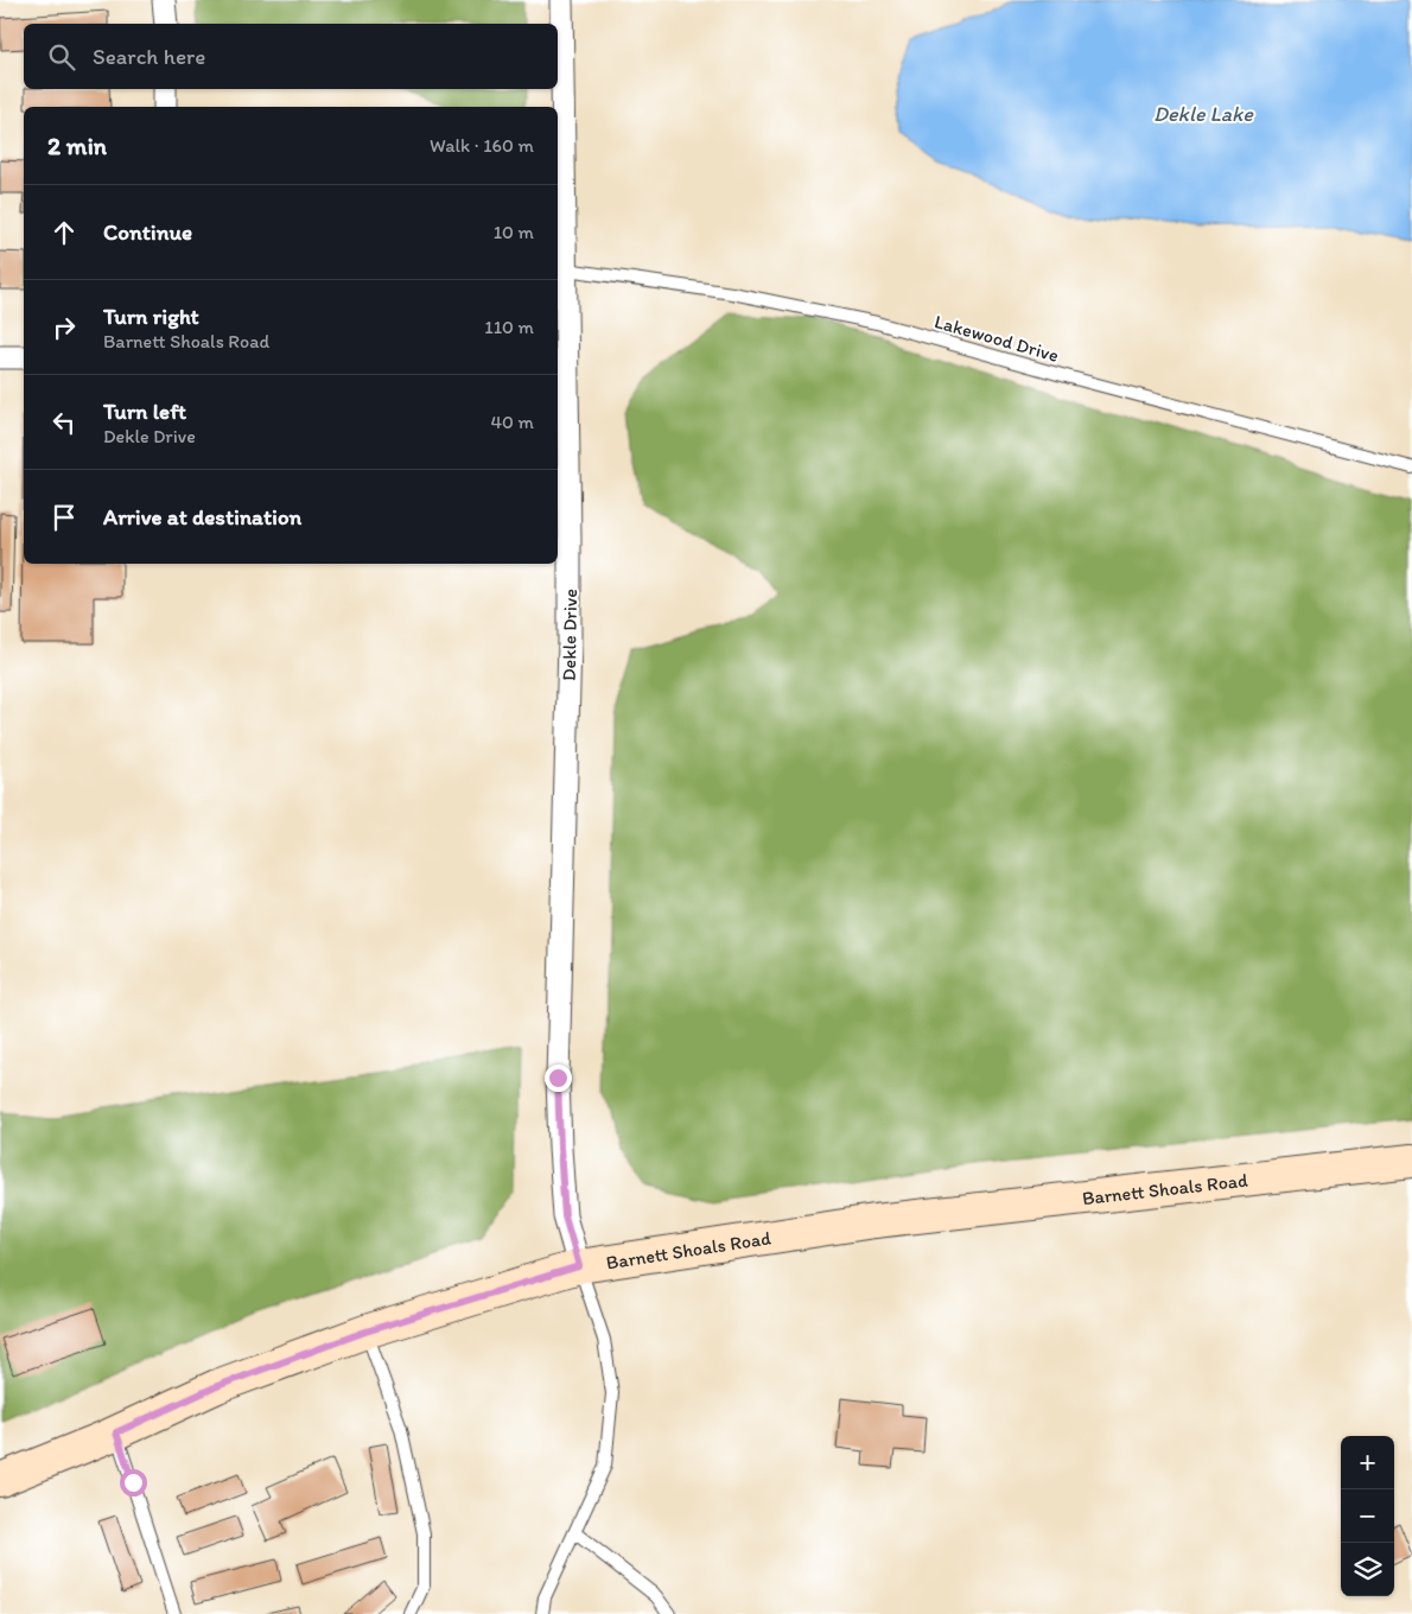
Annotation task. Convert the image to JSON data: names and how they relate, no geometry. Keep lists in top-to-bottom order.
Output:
{
  "streets": {
    "main road": ["Barnett Shoals Road"],
    "street": ["Dekle Drive"],
    "lane": ["Lakewood Drive"]
  },
  "crossings": [
    ["Lakewood Drive", "Dekle Drive"],
    ["Dekle Drive", "Barnett Shoals Road"]
  ],
  "water": ["Dekle Lake"],
  "page": {
    "search": "Search here",
    "heading": ["2 min", "Walk · 160 m"],
    "list": [
      ["Continue", "10 m"],
      ["Turn right", "Barnett Shoals Road", "110 m"],
      ["Turn left", "Dekle Drive", "40 m"],
      "Arrive at destination"
    ],
    "map_buttons": ["+", "−"]
  }
}
